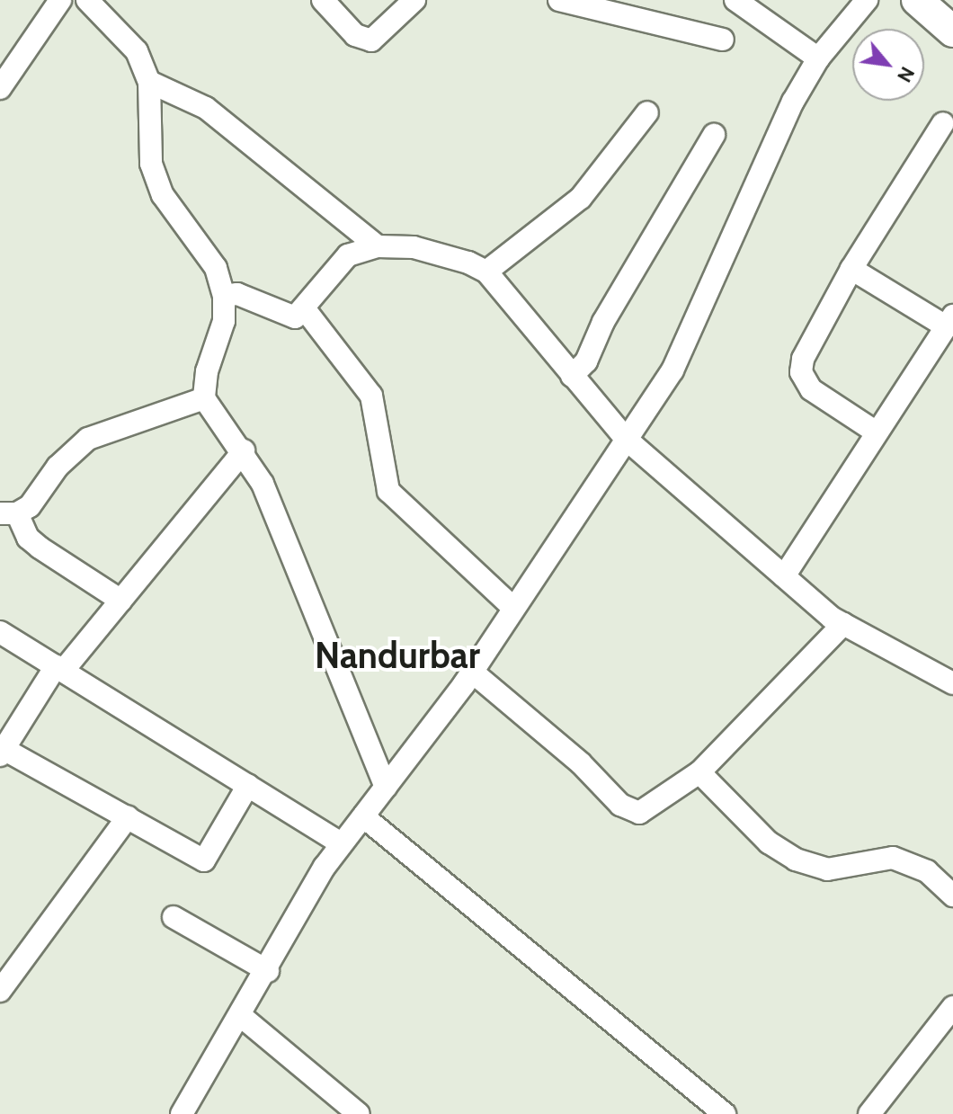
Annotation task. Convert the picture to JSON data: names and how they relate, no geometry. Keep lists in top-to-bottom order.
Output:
{
  "districts": ["Nandurbar"],
  "north": "bottom right"
}
